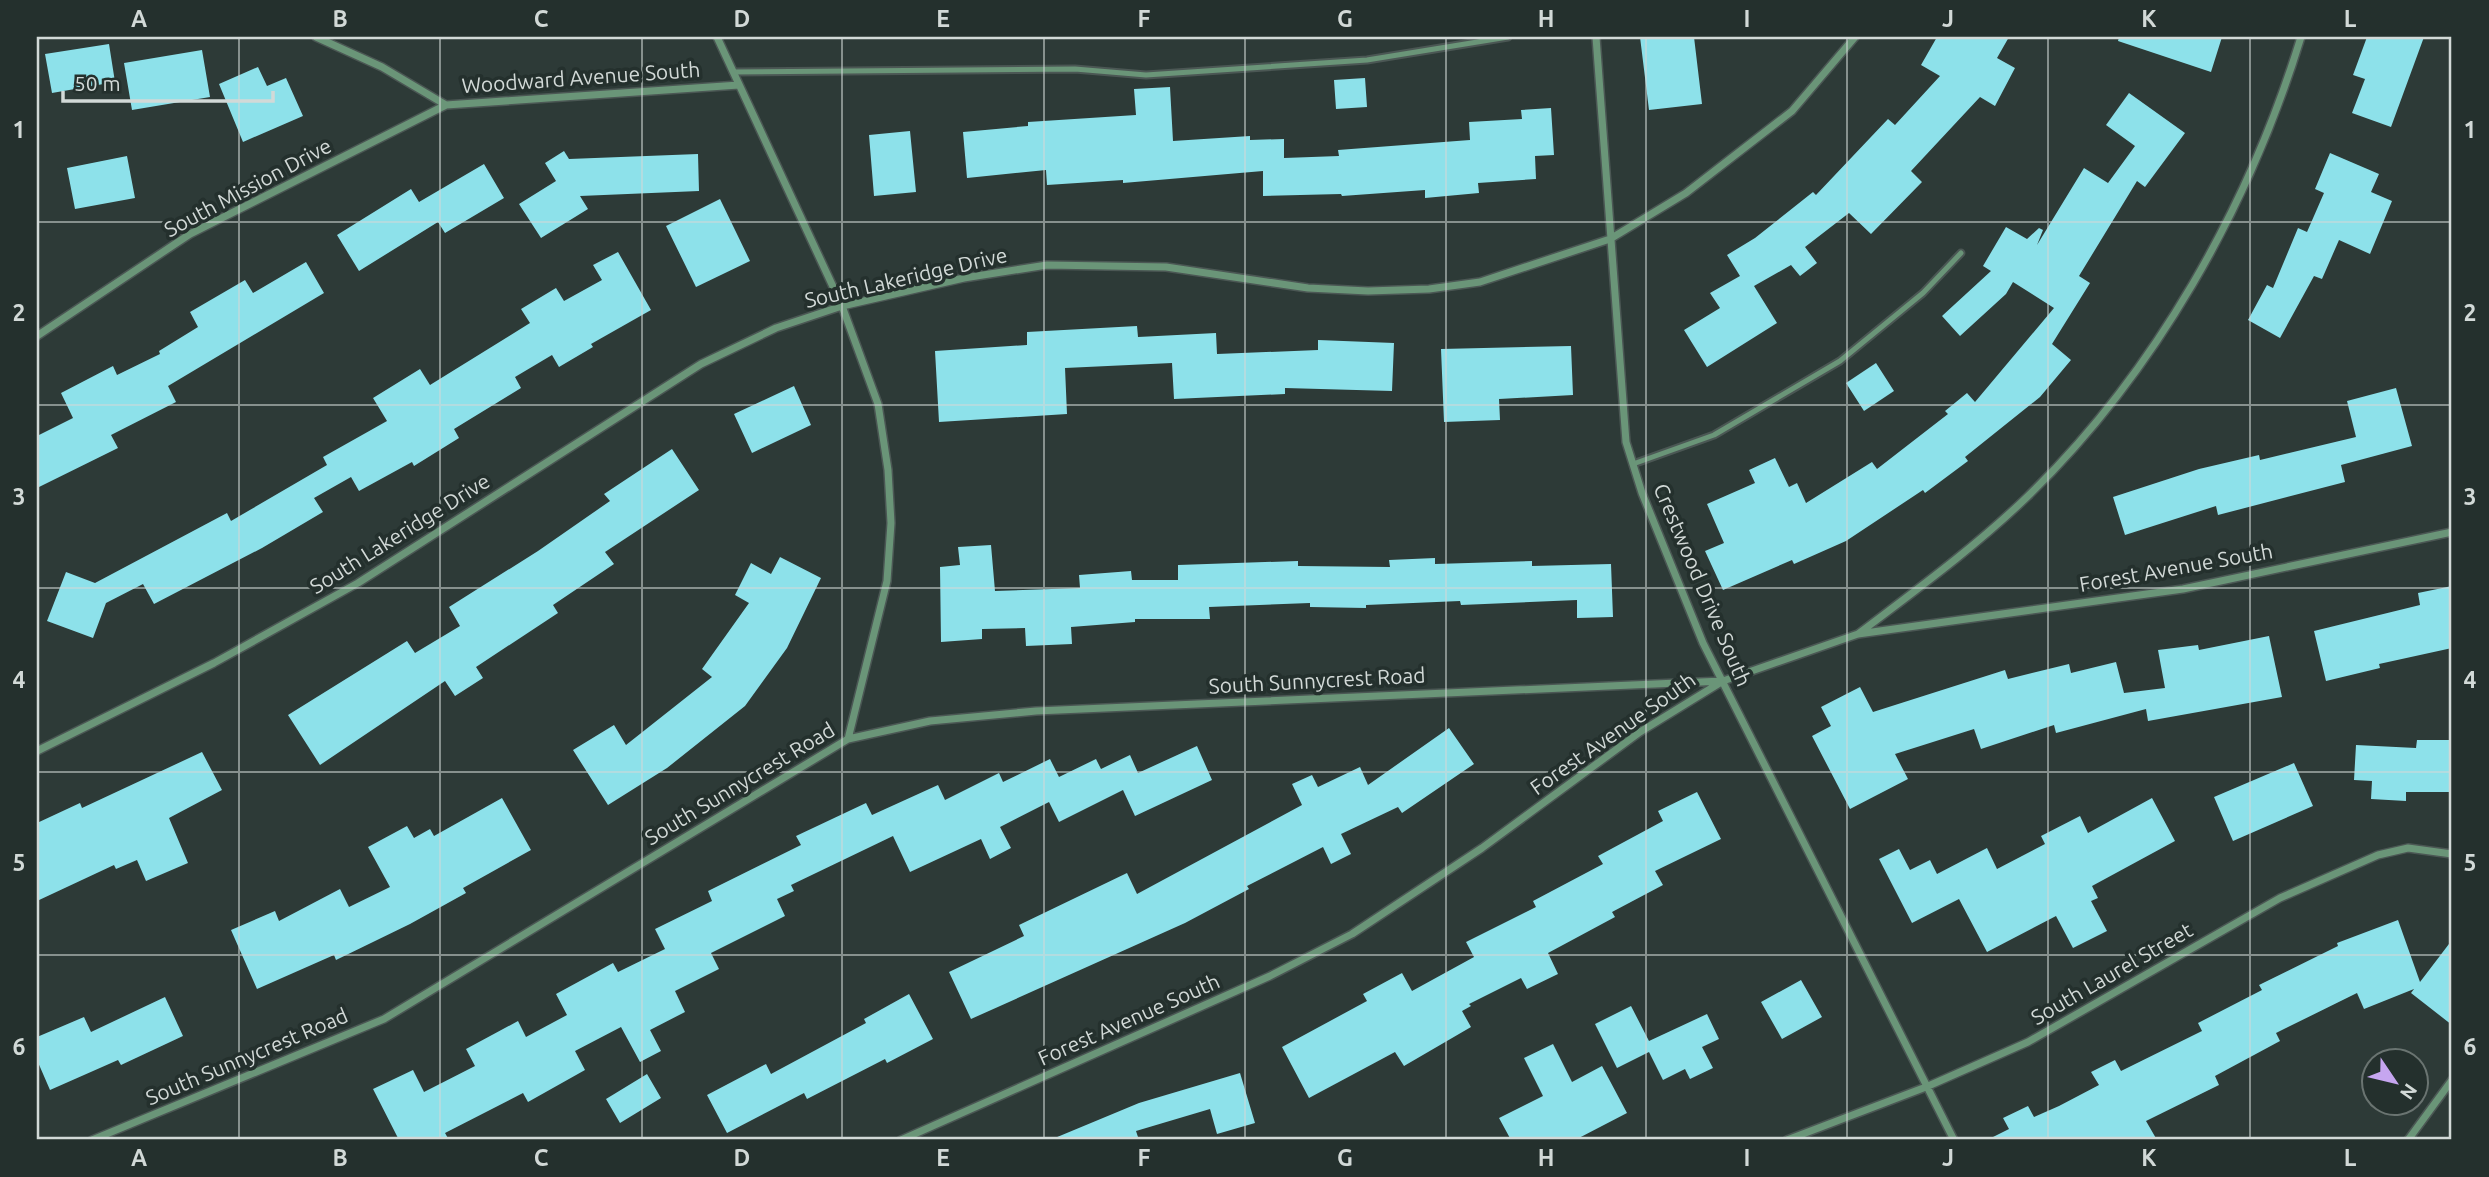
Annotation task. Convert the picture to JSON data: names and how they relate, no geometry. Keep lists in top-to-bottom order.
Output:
{
  "streets": {
    "street": [
      "Woodward Avenue South",
      "South Mission Drive",
      "South Lakeridge Drive",
      "Forest Avenue South",
      "Crestwood Drive South",
      "South Sunnycrest Road",
      "South Laurel Street"
    ]
  },
  "crossings": [
    ["Woodward Avenue South", "South Mission Drive"],
    ["South Lakeridge Drive", "Crestwood Drive South"],
    ["Forest Avenue South", "Crestwood Drive South"],
    ["Forest Avenue South", "South Sunnycrest Road"],
    ["Crestwood Drive South", "South Sunnycrest Road"],
    ["Crestwood Drive South", "South Laurel Street"]
  ],
  "scale_bar": "50 m",
  "north": "bottom right",
  "grid": {
    "columns": [
      "A",
      "B",
      "C",
      "D",
      "E",
      "F",
      "G",
      "H",
      "I",
      "J",
      "K",
      "L"
    ],
    "rows": [
      "1",
      "2",
      "3",
      "4",
      "5",
      "6"
    ]
  }
}
